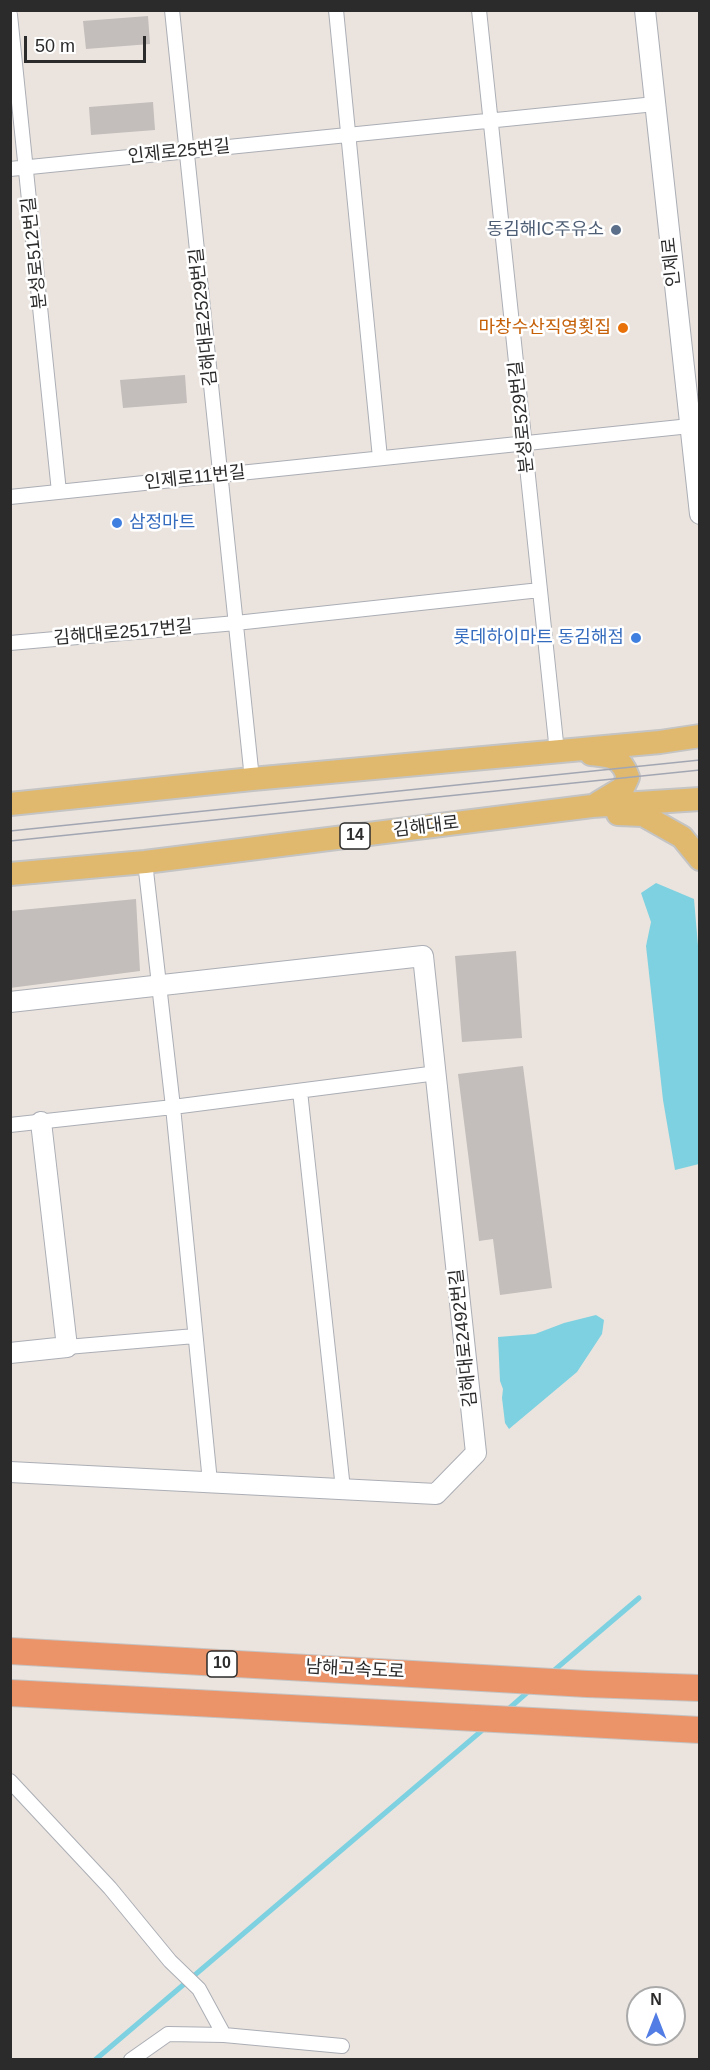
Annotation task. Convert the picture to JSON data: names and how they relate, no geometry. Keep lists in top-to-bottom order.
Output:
{
  "streets": {
    "highway": ["10", "남해고속도로"],
    "main road": ["김해대로", "14"],
    "street": [
      "인제로25번길",
      "분성로512번길",
      "인제로",
      "김해대로2529번길",
      "분성로529번길",
      "인제로11번길",
      "김해대로2517번길",
      "김해대로2492번길"
    ]
  },
  "crossings": [
    ["인제로25번길", "분성로512번길"],
    ["인제로25번길", "인제로"],
    ["인제로25번길", "김해대로2529번길"],
    ["인제로25번길", "분성로529번길"],
    ["분성로512번길", "인제로11번길"],
    ["인제로", "인제로11번길"],
    ["김해대로2529번길", "인제로11번길"],
    ["김해대로2529번길", "김해대로2517번길"],
    ["분성로529번길", "인제로11번길"]
  ],
  "places": [
    "동김해IC주유소",
    "마창수산직영횟집",
    "삼정마트",
    "롯데하이마트 동김해점"
  ],
  "scale_bar": "50 m",
  "north": "top"
}
